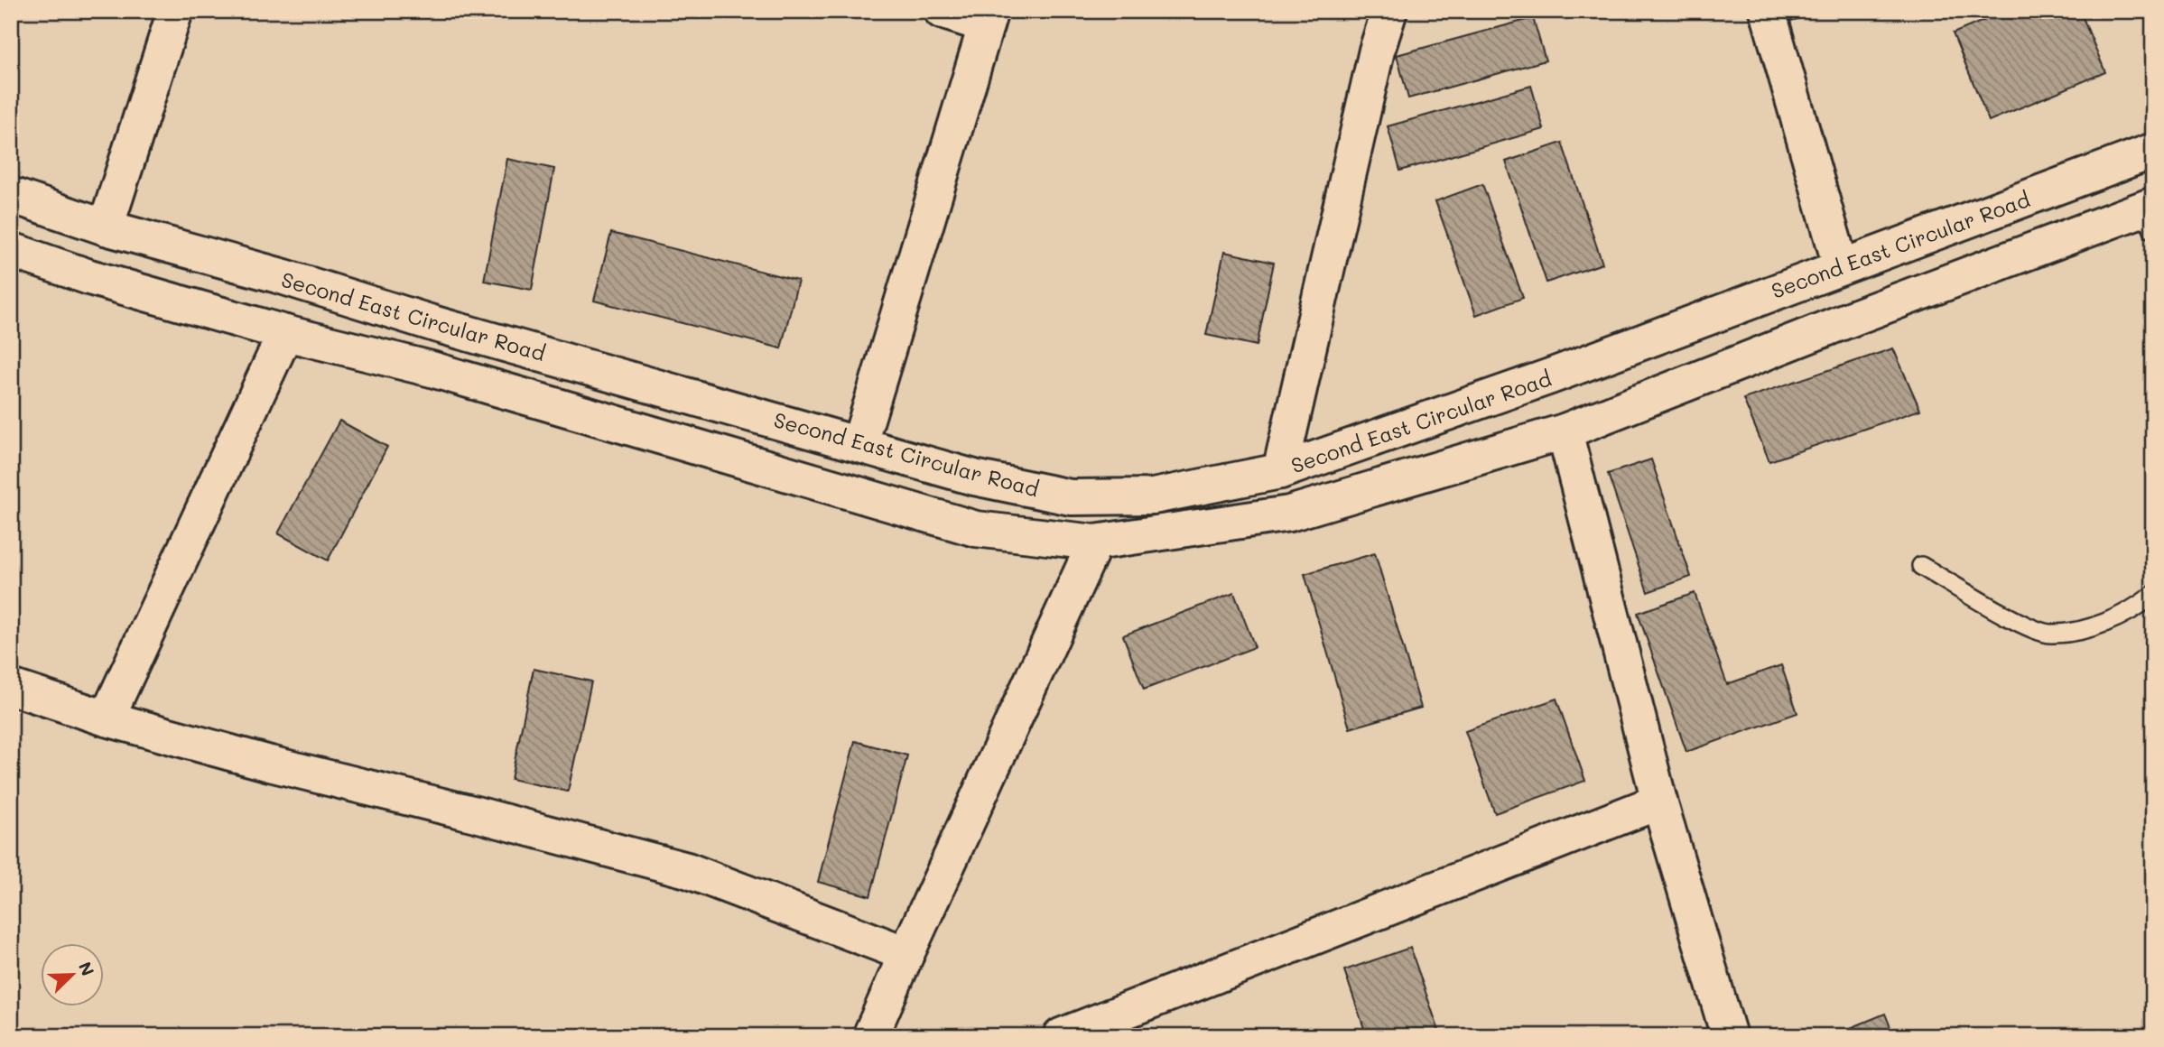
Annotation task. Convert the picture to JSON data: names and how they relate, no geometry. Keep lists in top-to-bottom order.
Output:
{
  "streets": {
    "street": ["Second East Circular Road"]
  },
  "north": "top right"
}
